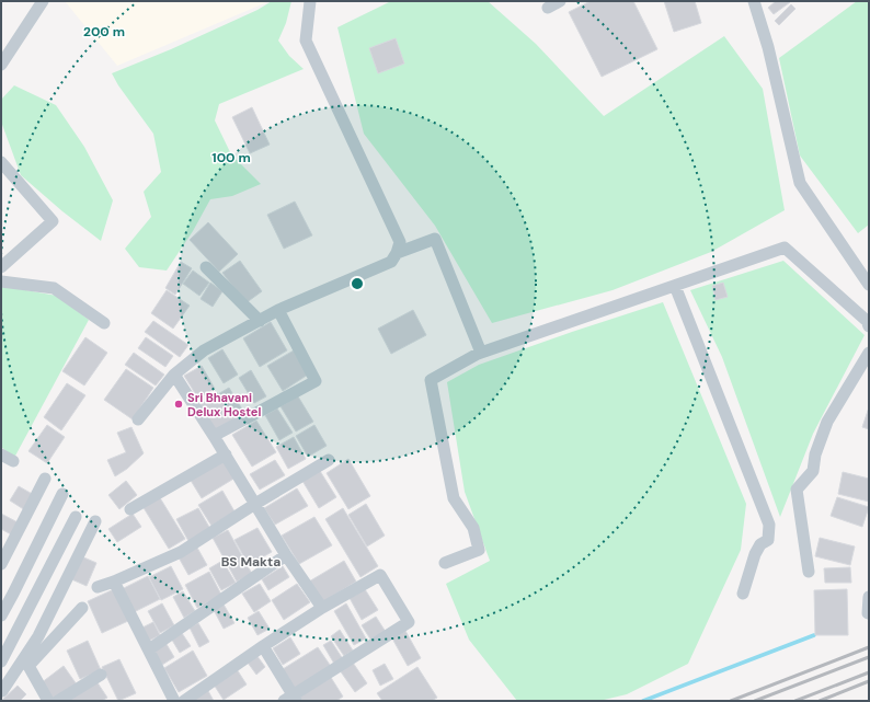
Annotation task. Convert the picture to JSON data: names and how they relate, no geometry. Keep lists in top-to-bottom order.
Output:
{
  "districts": ["BS Makta"],
  "places": ["Sri Bhavani Delux Hostel"],
  "rings": ["200 m", "100 m"]
}
